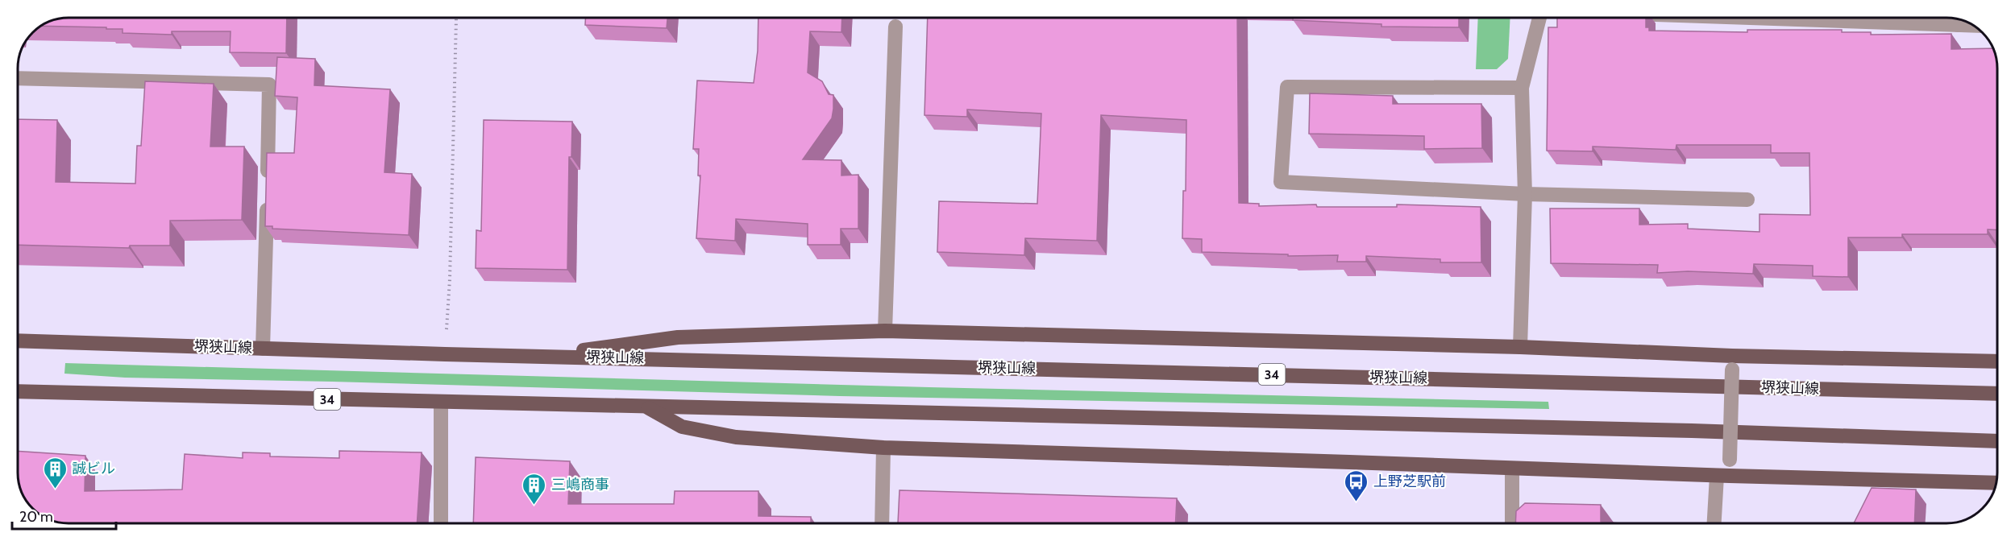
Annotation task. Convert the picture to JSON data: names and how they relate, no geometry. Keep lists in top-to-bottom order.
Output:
{
  "streets": {
    "main road": ["堺狭山線", "34"]
  },
  "places": {
    "building": ["誠ビル", "三嶋商事"],
    "bus stop": ["上野芝駅前"]
  },
  "scale_bar": "20 m"
}
